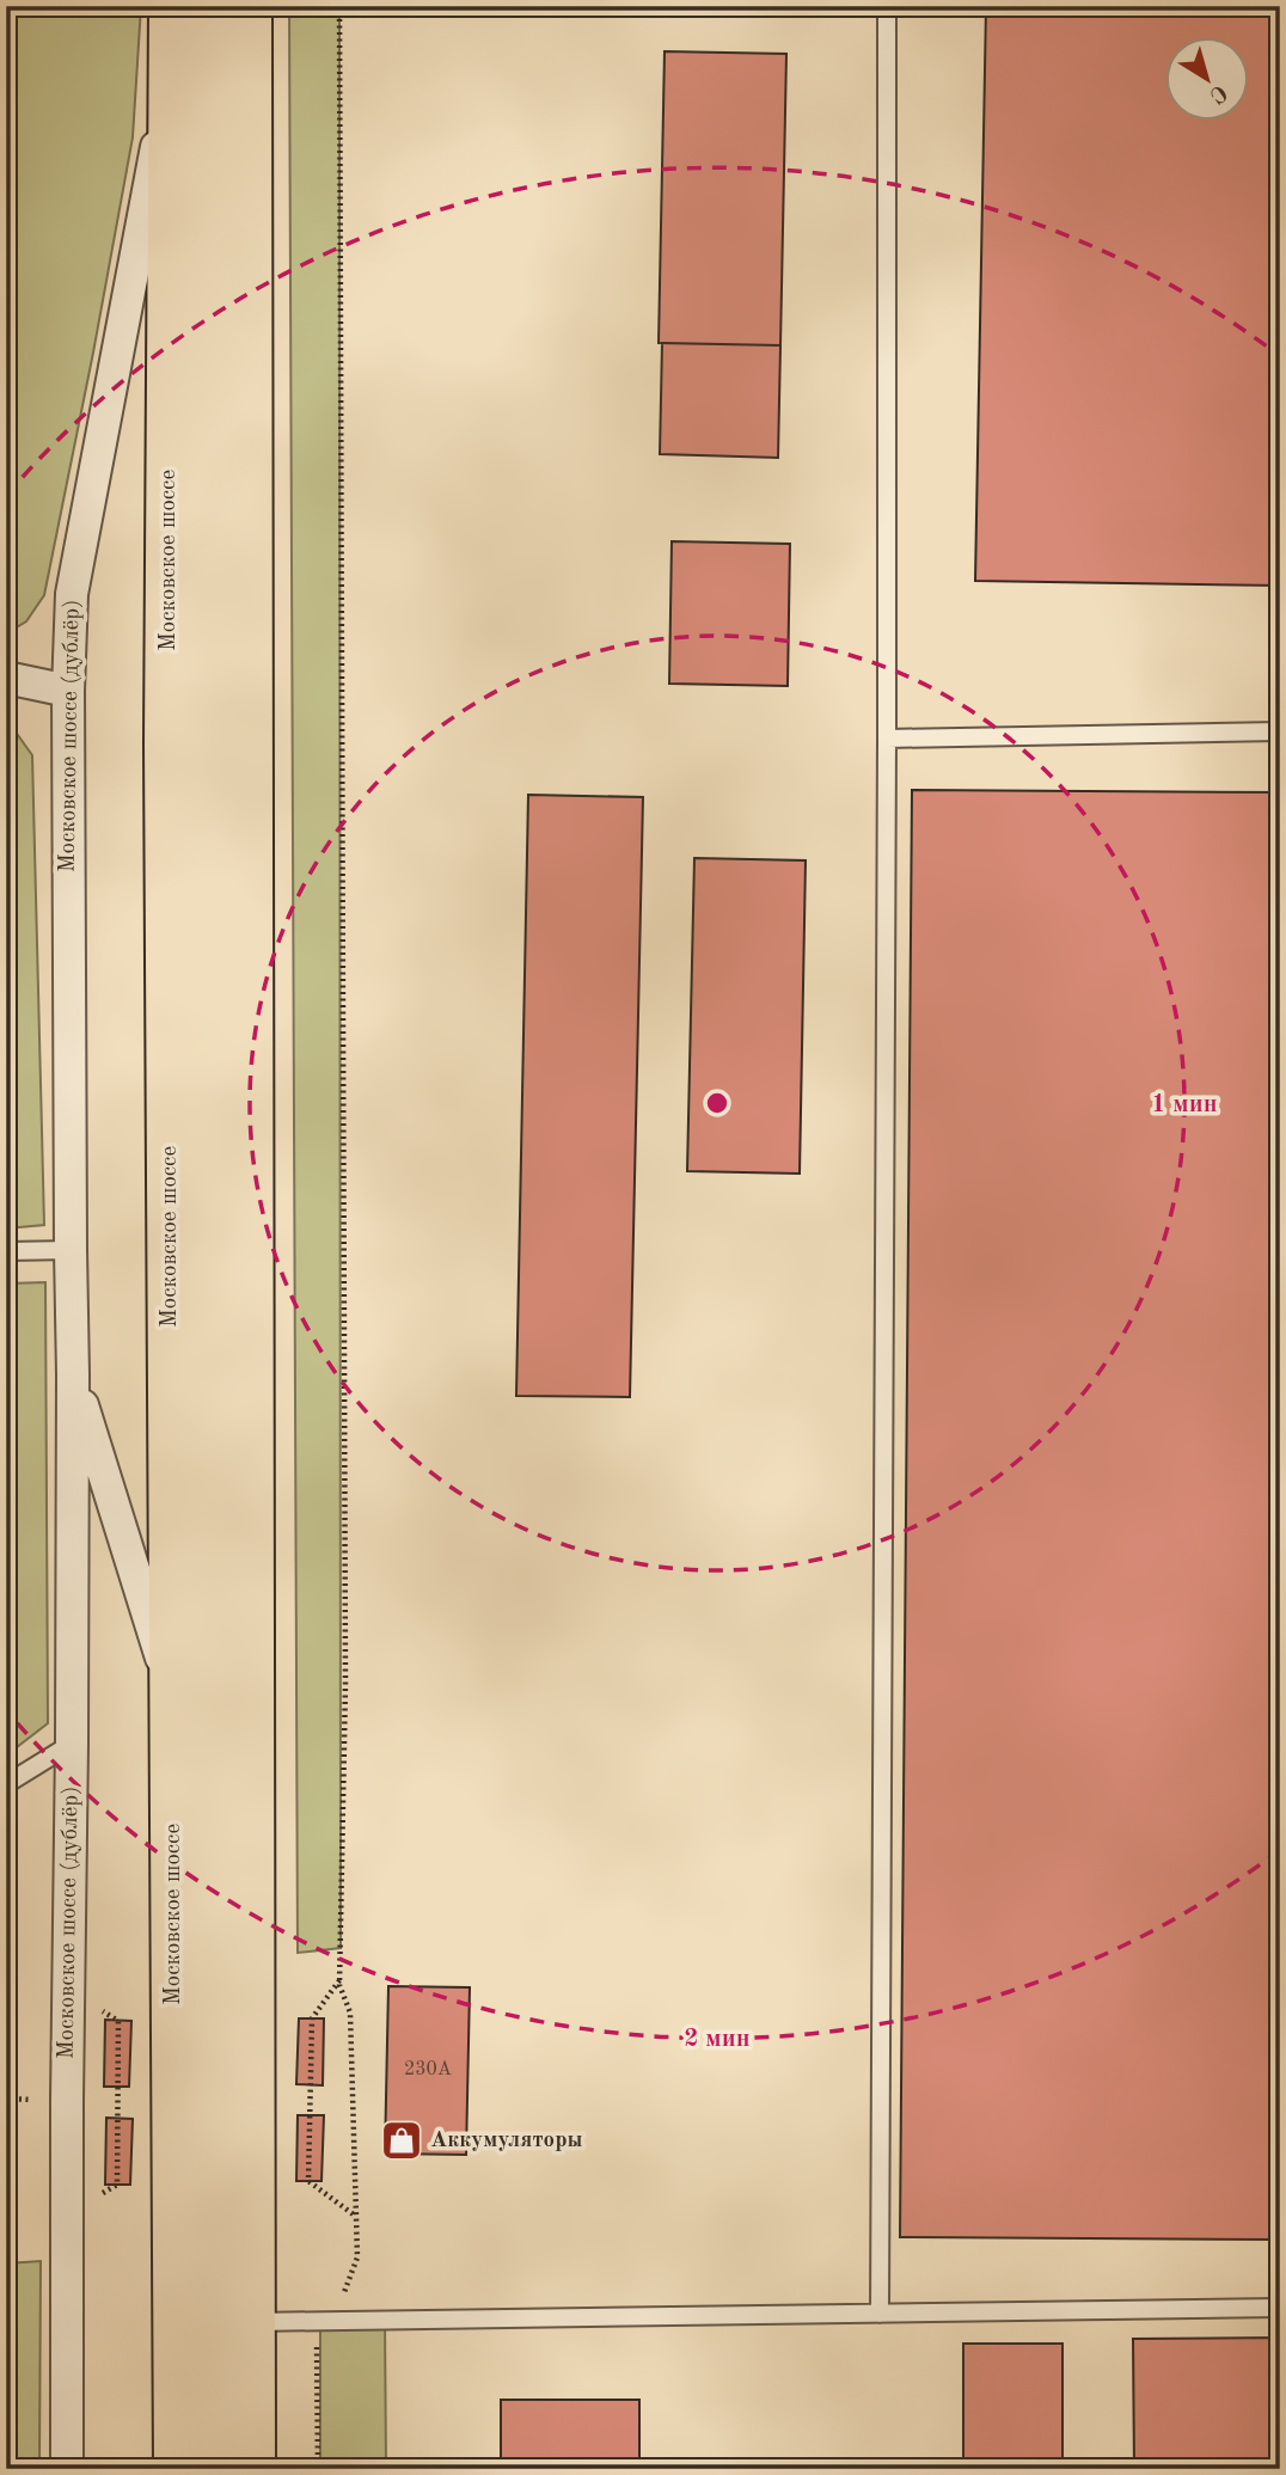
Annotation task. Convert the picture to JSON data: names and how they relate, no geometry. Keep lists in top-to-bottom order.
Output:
{
  "streets": {
    "main road": ["Московское шоссе"],
    "street": ["Московское шоссе (дублёр)"]
  },
  "crossings": [
    ["Московское шоссе", "Московское шоссе (дублёр)"]
  ],
  "places": {
    "shop": ["Аккумуляторы"]
  },
  "house_numbers": ["230A"],
  "north": "bottom right",
  "rings": ["1 мин", "2 мин"]
}
